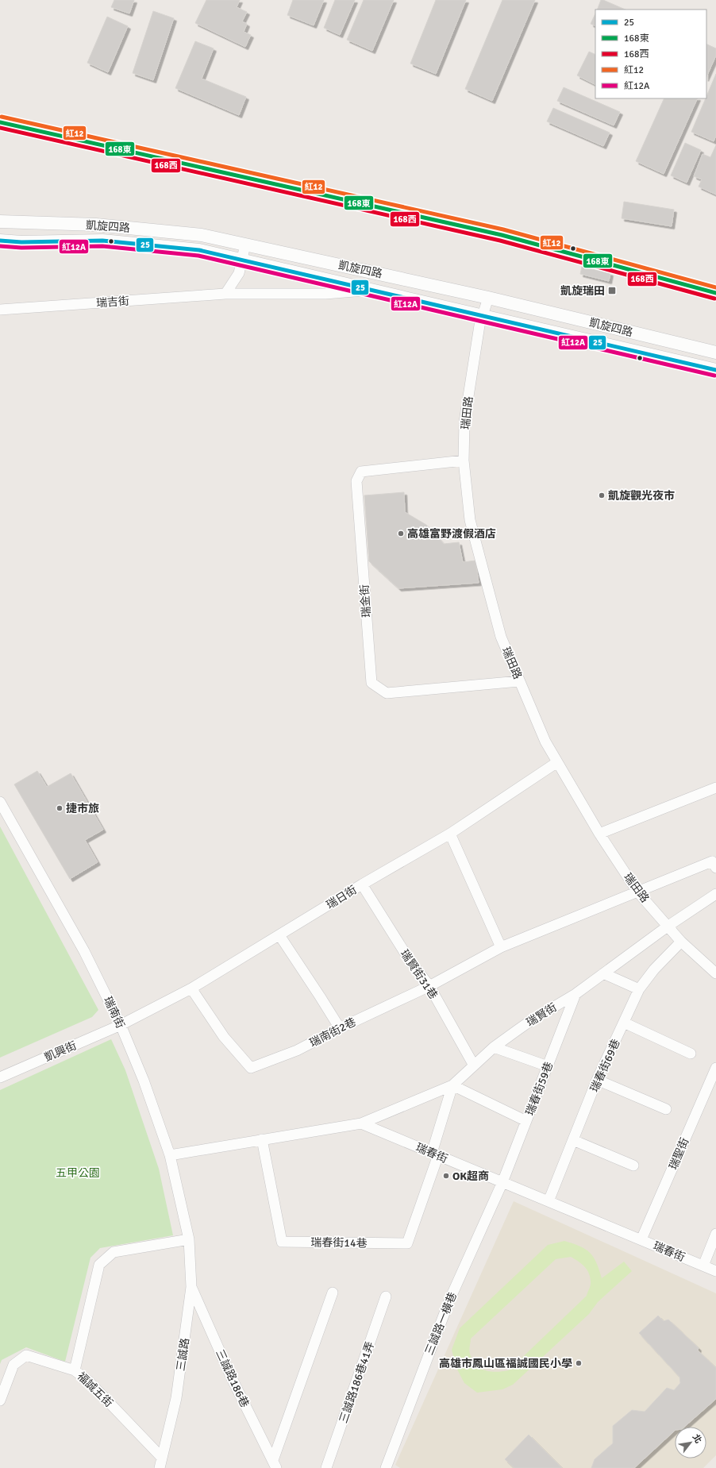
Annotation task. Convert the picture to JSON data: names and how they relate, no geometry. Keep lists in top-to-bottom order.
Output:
{
  "streets": {
    "street": [
      "凱旋四路",
      "瑞吉街",
      "瑞田路",
      "瑞金街",
      "瑞日街",
      "瑞賢街31巷",
      "瑞南街",
      "瑞賢街",
      "瑞南街2巷",
      "凱興街",
      "瑞春街69巷",
      "瑞春街59巷",
      "瑞春街",
      "瑞聖街",
      "瑞春街14巷",
      "三誠路一橫巷",
      "三誠路",
      "三誠路186巷",
      "三誠路186巷41弄",
      "福誠五街"
    ]
  },
  "crossings": [
    ["凱旋四路", "瑞吉街"],
    ["凱旋四路", "瑞田路"],
    ["瑞田路", "瑞金街"],
    ["瑞田路", "瑞日街"],
    ["瑞田路", "瑞賢街"],
    ["瑞田路", "瑞南街2巷"],
    ["瑞田路", "瑞春街69巷"],
    ["瑞日街", "瑞賢街31巷"],
    ["瑞日街", "瑞南街"],
    ["瑞日街", "瑞南街2巷"],
    ["瑞日街", "凱興街"],
    ["瑞賢街31巷", "瑞賢街"],
    ["瑞賢街31巷", "瑞南街2巷"],
    ["瑞南街", "凱興街"],
    ["瑞南街", "三誠路"],
    ["瑞賢街", "瑞春街59巷"],
    ["瑞賢街", "瑞春街"],
    ["瑞春街69巷", "瑞春街"],
    ["瑞春街59巷", "瑞春街"],
    ["瑞春街59巷", "三誠路一橫巷"],
    ["瑞春街", "瑞聖街"],
    ["瑞春街", "瑞春街14巷"],
    ["瑞春街", "三誠路一橫巷"],
    ["三誠路", "三誠路186巷"],
    ["三誠路", "福誠五街"]
  ],
  "parks": ["五甲公園"],
  "places": {
    "transit": ["凱旋瑞田"],
    "other": [
      "凱旋觀光夜市",
      "高雄富野渡假酒店",
      "捷市旅",
      "OK超商",
      "高雄市鳳山區福誠國民小學"
    ]
  },
  "lines": [
    "transit line 紅12",
    "transit line 168東",
    "transit line 168西",
    "transit line 25",
    "transit line 紅12A"
  ],
  "legend": [
    "25",
    "168東",
    "168西",
    "紅12",
    "紅12A"
  ],
  "north": "top right"
}
